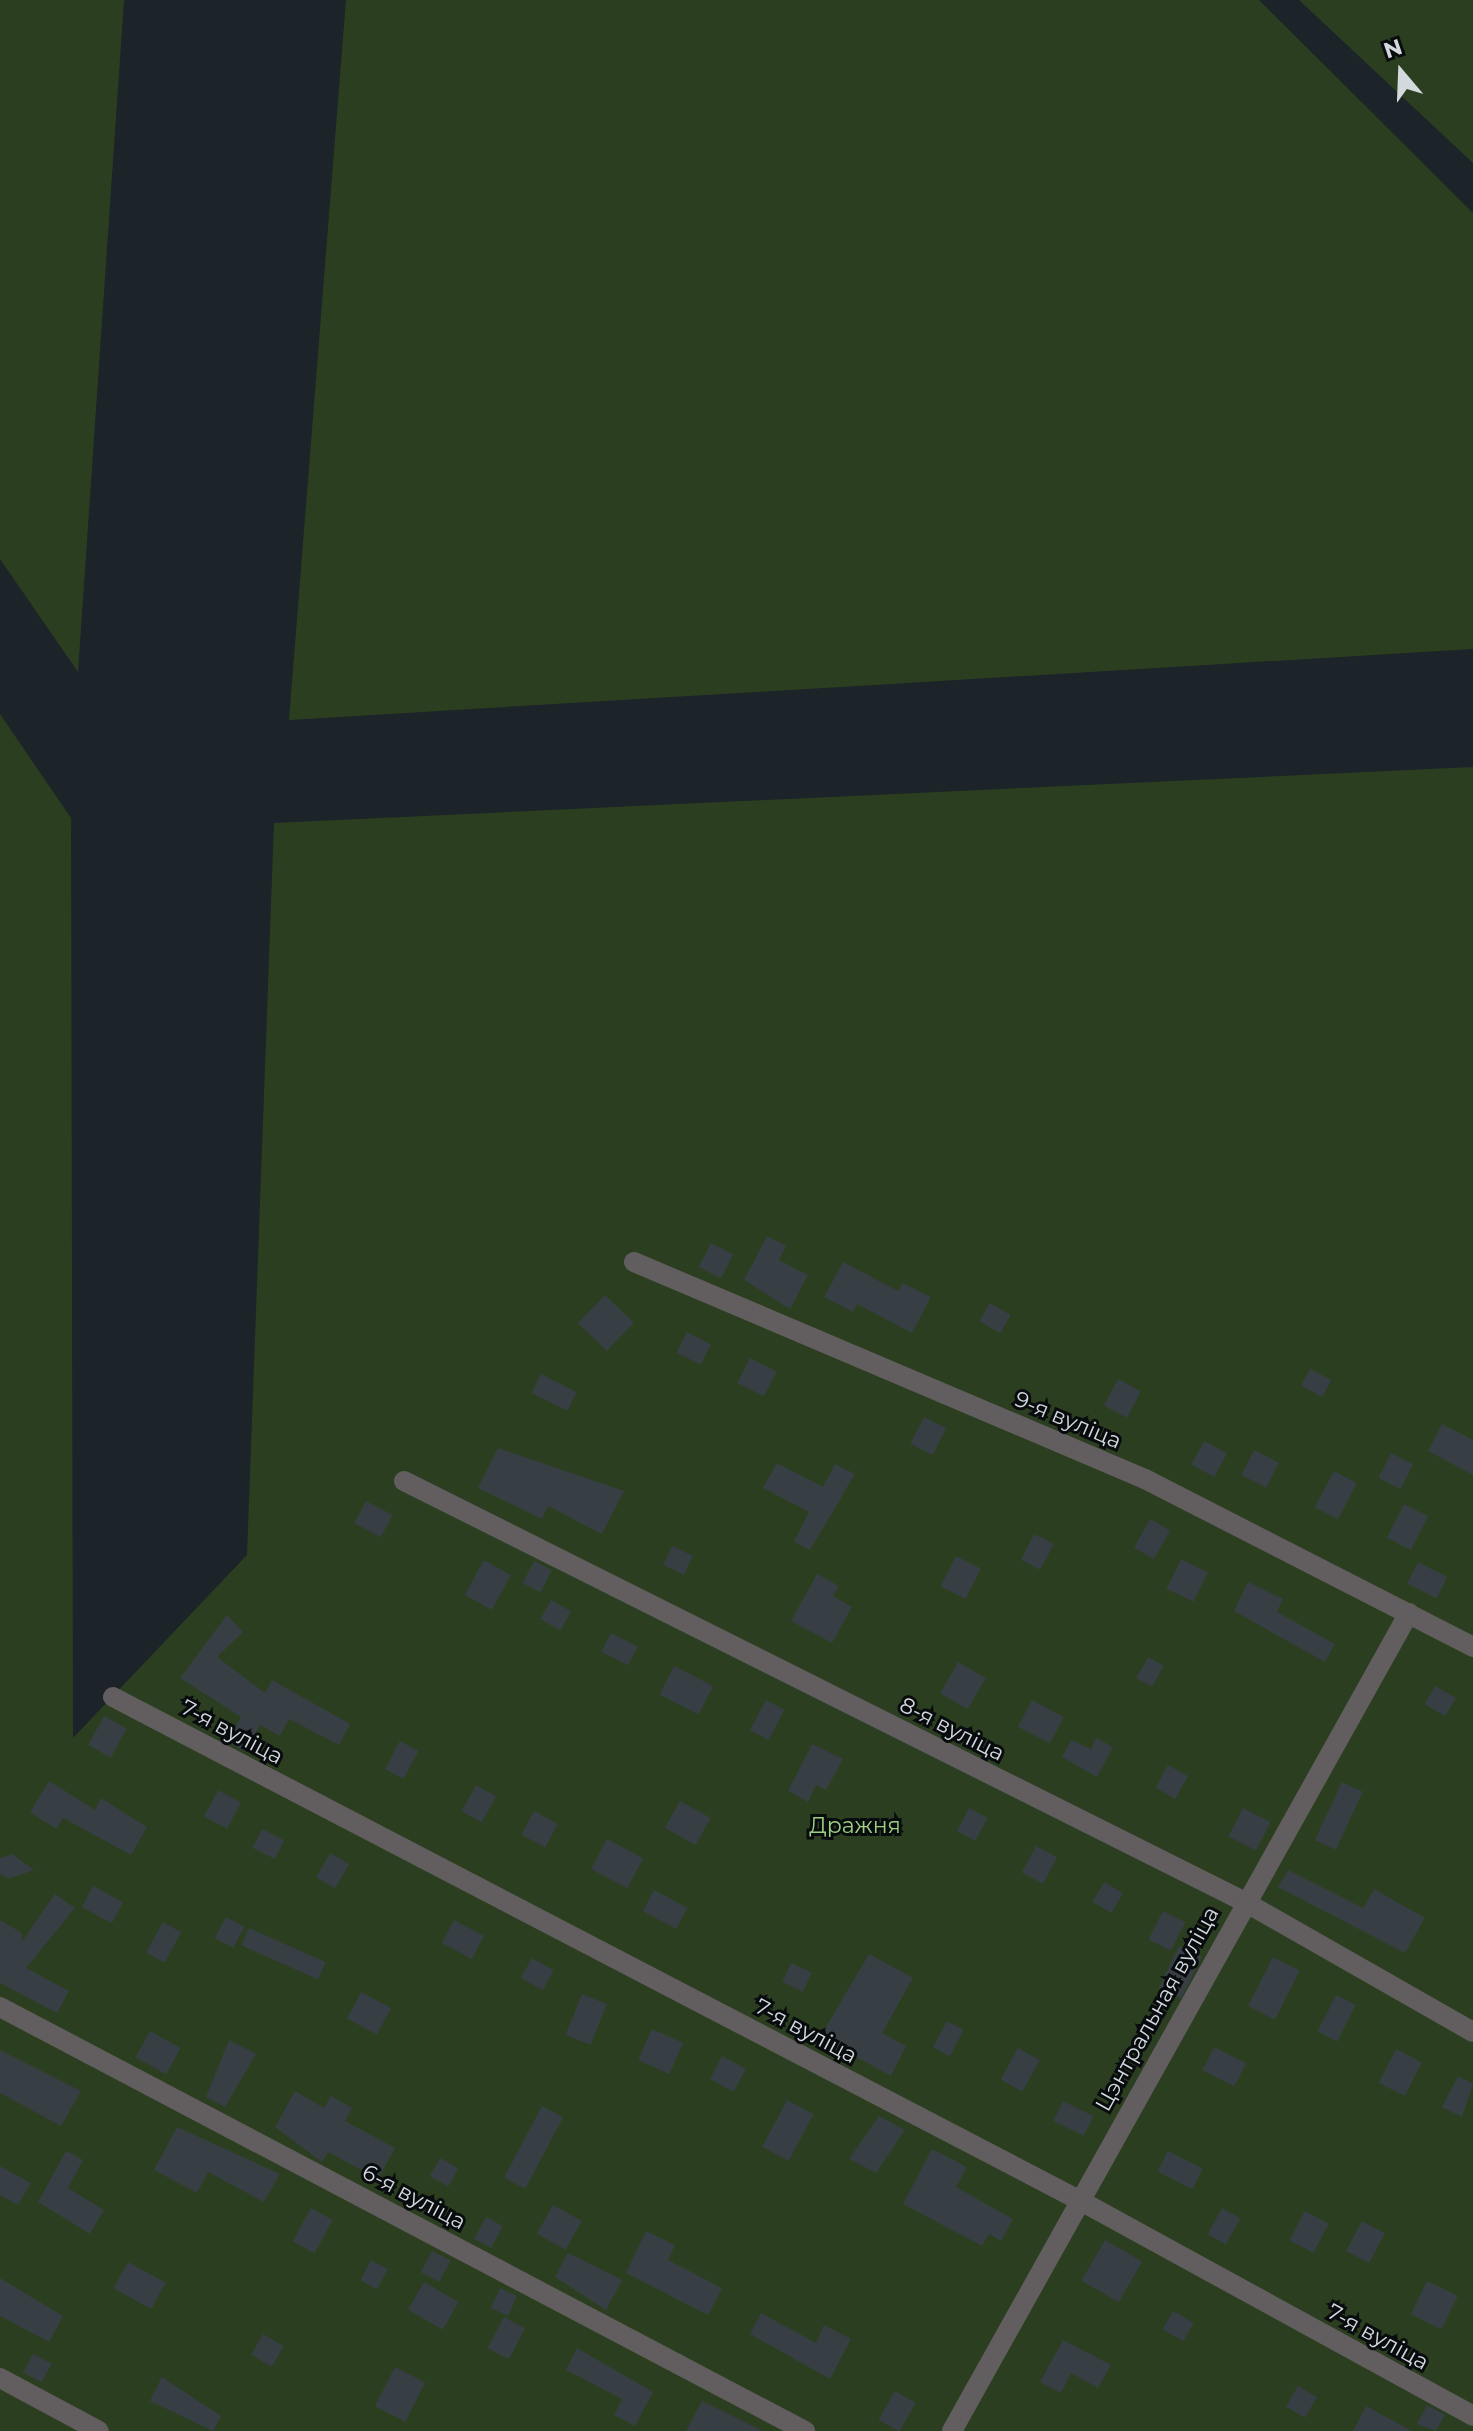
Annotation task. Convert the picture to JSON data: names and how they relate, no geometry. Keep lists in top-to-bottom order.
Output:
{
  "streets": {
    "street": [
      "9-я вуліца",
      "8-я вуліца",
      "7-я вуліца",
      "Цэнтральная вуліца",
      "6-я вуліца"
    ]
  },
  "crossings": [
    ["9-я вуліца", "Цэнтральная вуліца"],
    ["8-я вуліца", "Цэнтральная вуліца"],
    ["7-я вуліца", "Цэнтральная вуліца"]
  ],
  "parks": ["Дражня"],
  "north": "top"
}
